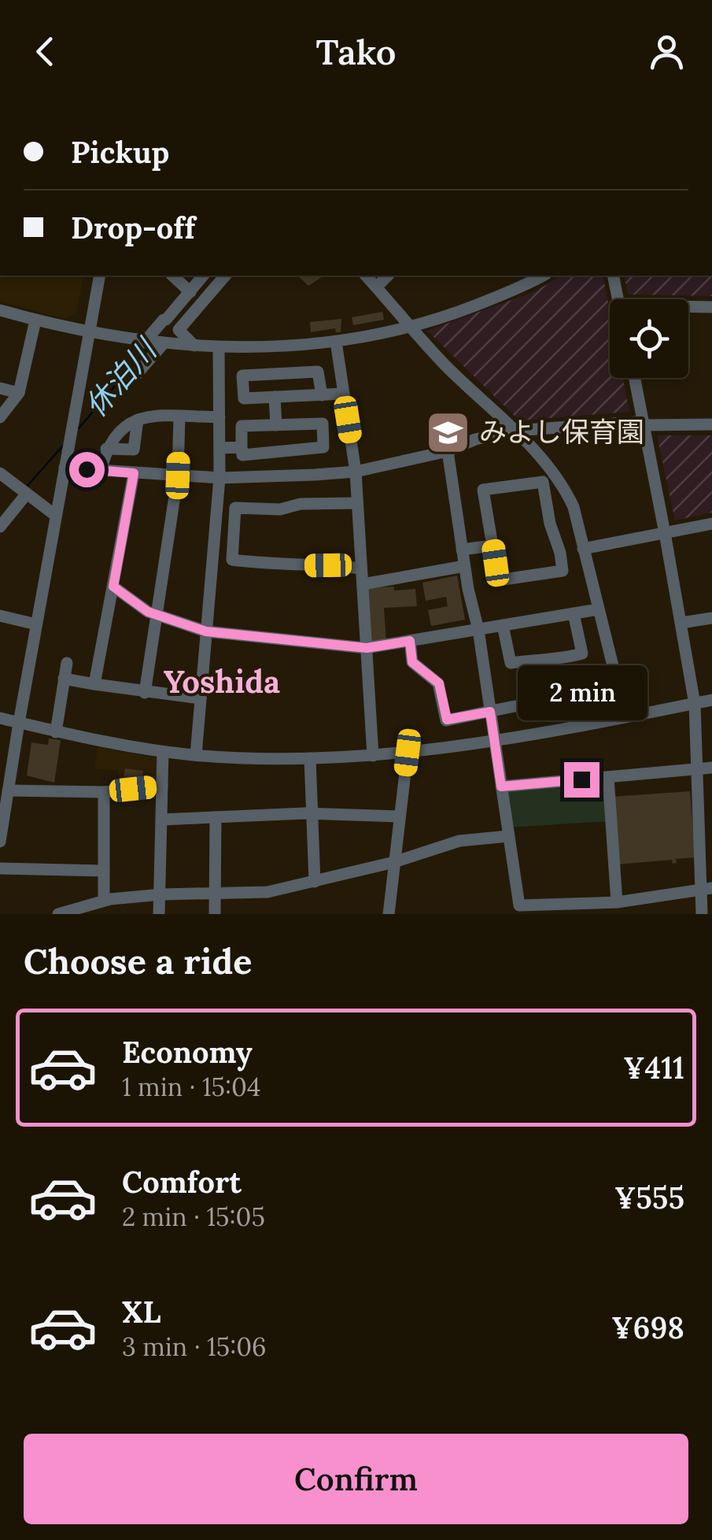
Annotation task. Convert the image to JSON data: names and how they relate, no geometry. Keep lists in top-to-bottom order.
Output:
{
  "districts": ["Yoshida"],
  "water": ["休泊川"],
  "places": {
    "school or university": ["みよし保育園"]
  },
  "page": {
    "header": "Tako",
    "banner": ["Pickup", "Drop-off"],
    "bubble": "2 min",
    "heading": "Choose a ride",
    "list": [
      {
        "name": "Economy",
        "note": "1 min · 15:04",
        "value": "¥411"
      },
      {
        "name": "Comfort",
        "note": "2 min · 15:05",
        "value": "¥555"
      },
      {
        "name": "XL",
        "note": "3 min · 15:06",
        "value": "¥698"
      }
    ],
    "buttons": "Confirm"
  }
}
